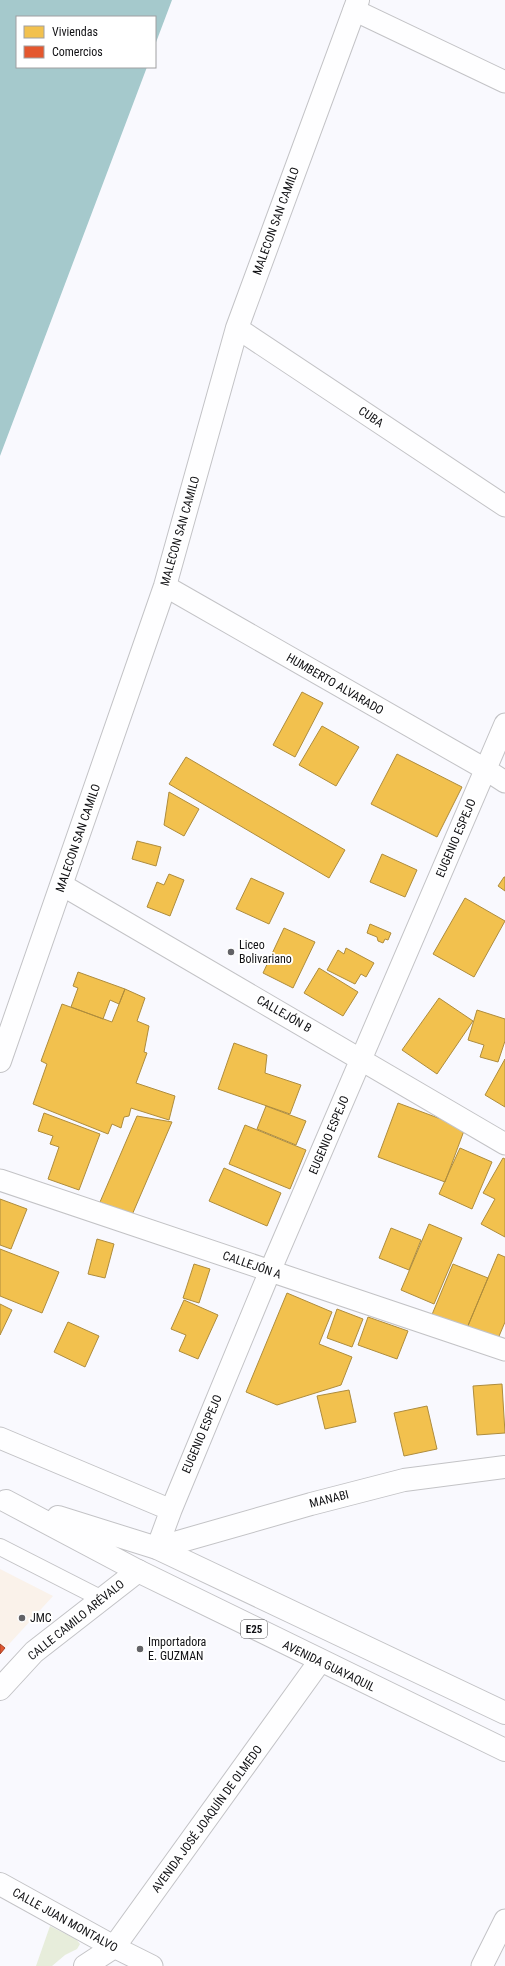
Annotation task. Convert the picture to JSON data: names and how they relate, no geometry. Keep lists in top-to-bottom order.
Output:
{
  "streets": {
    "main road": [
      "MALECON SAN CAMILO",
      "MANABI",
      "CALLE CAMILO ARÉVALO",
      "E25",
      "AVENIDA GUAYAQUIL",
      "AVENIDA JOSÉ JOAQUÍN DE OLMEDO",
      "CALLE JUAN MONTALVO"
    ],
    "street": [
      "CUBA",
      "HUMBERTO ALVARADO",
      "EUGENIO ESPEJO",
      "CALLEJÓN B",
      "CALLEJÓN A"
    ]
  },
  "crossings": [
    ["MALECON SAN CAMILO", "CUBA"],
    ["MALECON SAN CAMILO", "HUMBERTO ALVARADO"],
    ["MALECON SAN CAMILO", "CALLEJÓN B"],
    ["HUMBERTO ALVARADO", "EUGENIO ESPEJO"],
    ["EUGENIO ESPEJO", "CALLEJÓN B"],
    ["EUGENIO ESPEJO", "CALLEJÓN A"],
    ["EUGENIO ESPEJO", "MANABI"],
    ["EUGENIO ESPEJO", "AVENIDA GUAYAQUIL"],
    ["MANABI", "AVENIDA GUAYAQUIL"],
    ["CALLE CAMILO ARÉVALO", "AVENIDA GUAYAQUIL"],
    ["AVENIDA GUAYAQUIL", "AVENIDA JOSÉ JOAQUÍN DE OLMEDO"],
    ["AVENIDA JOSÉ JOAQUÍN DE OLMEDO", "CALLE JUAN MONTALVO"]
  ],
  "places": ["Liceo Bolivariano", "JMC", "Importadora E. GUZMAN"],
  "legend": ["Viviendas", "Comercios"]
}
